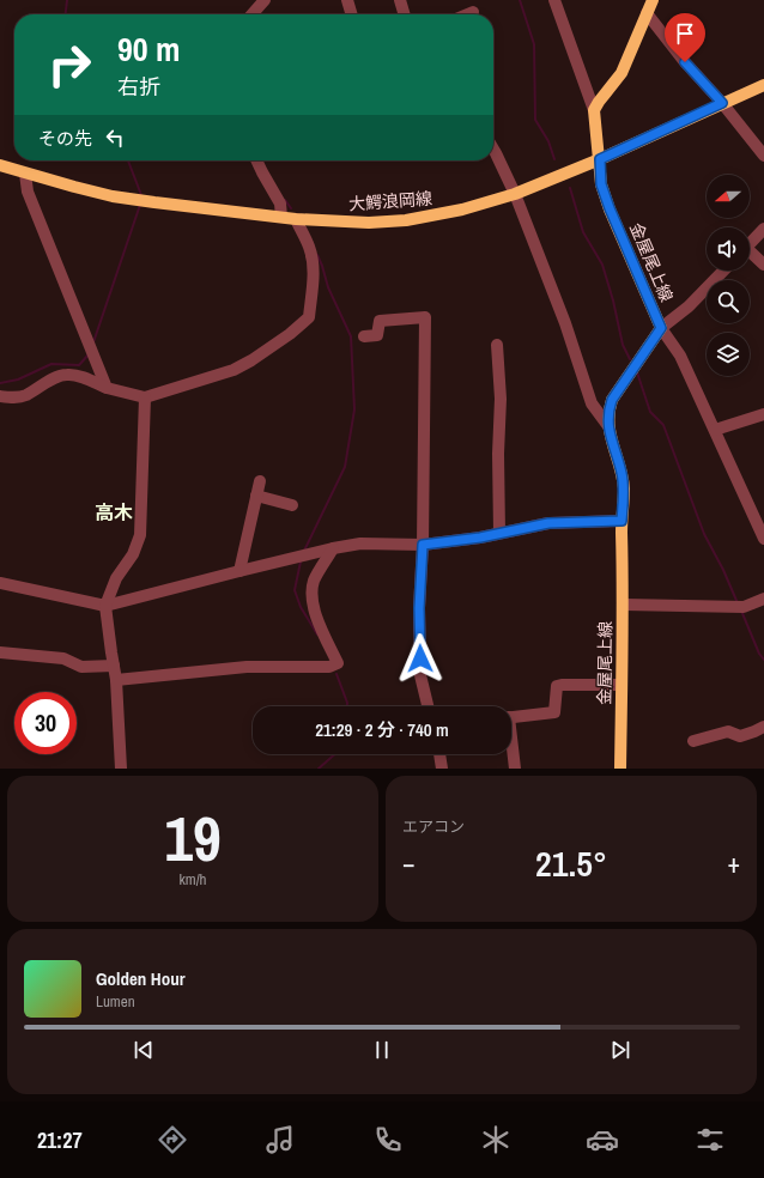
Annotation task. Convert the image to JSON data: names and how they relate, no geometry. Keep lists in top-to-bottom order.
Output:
{
  "streets": {
    "main road": ["大鰐浪岡線", "金屋尾上線"]
  },
  "crossings": [
    ["大鰐浪岡線", "金屋尾上線"]
  ],
  "districts": ["高木"],
  "north": "left",
  "page": {
    "turn": ["90 m", "右折"],
    "then": "その先",
    "limit": "30",
    "trip": "21:29 · 2 分 · 740 m",
    "tile": [
      ["19", "km/h"],
      "エアコン"
    ],
    "heat": ["−", "21.5°", "+"],
    "song": ["Golden Hour", "Lumen"],
    "tabs": "21:27"
  }
}
